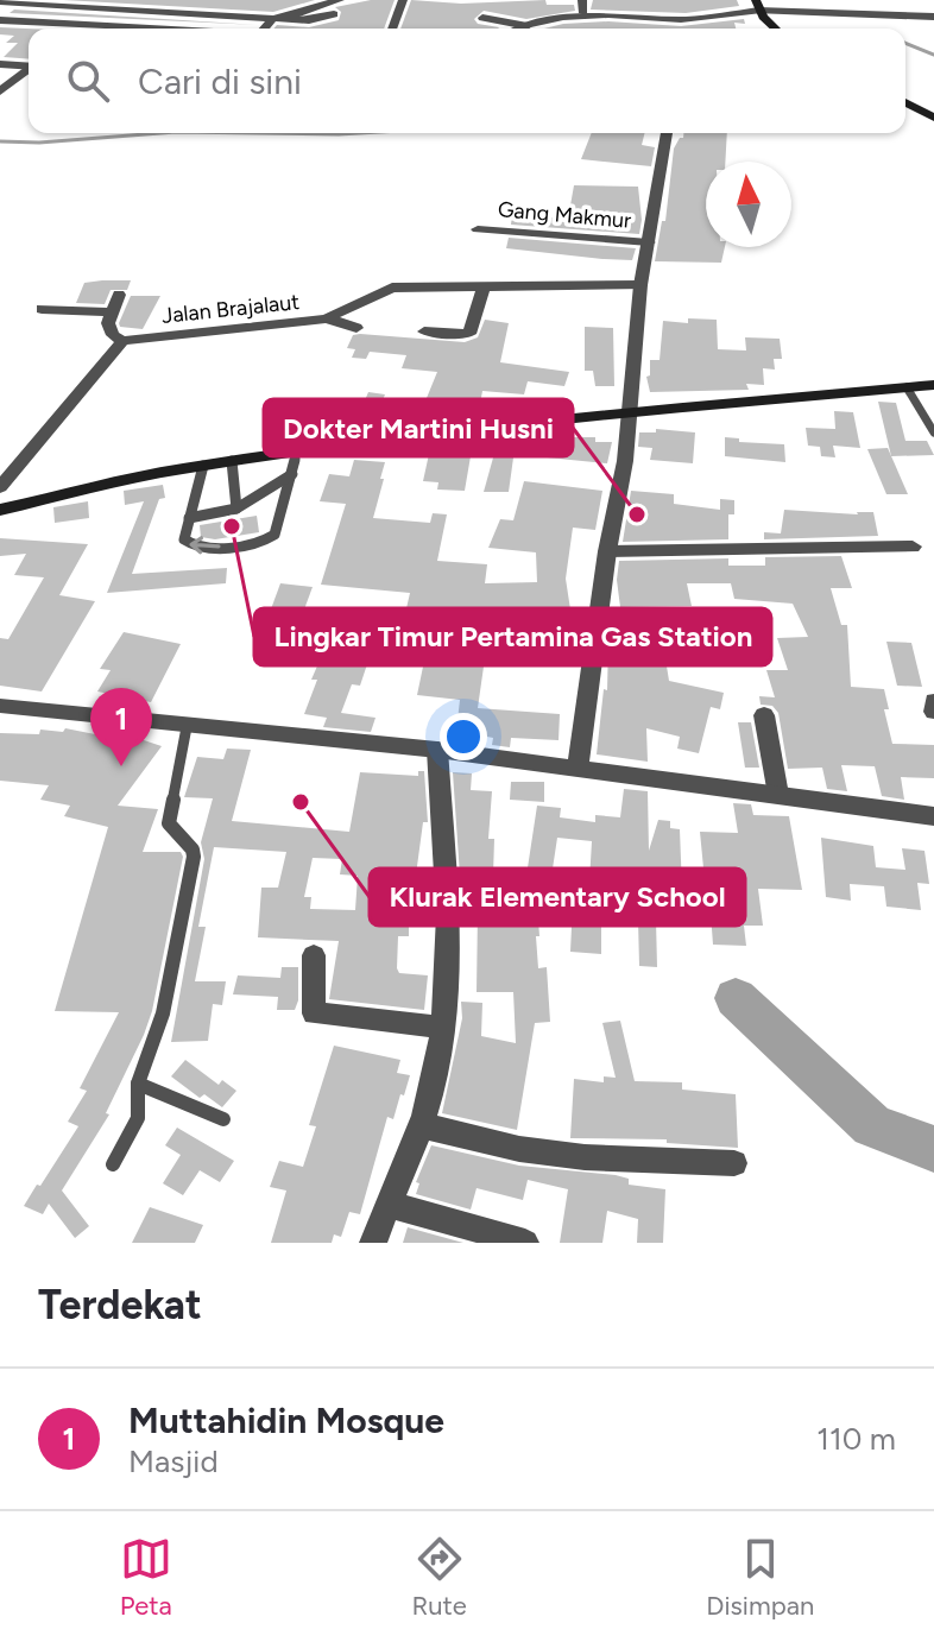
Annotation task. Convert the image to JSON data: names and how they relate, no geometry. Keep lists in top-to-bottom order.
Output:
{
  "streets": {
    "street": ["Gang Makmur", "Jalan Brajalaut"]
  },
  "places": ["Dokter Martini Husni", "Lingkar Timur Pertamina Gas Station", "Klurak Elementary School"],
  "north": "top",
  "page": {
    "search": "Cari di sini",
    "pins": "1",
    "heading": "Terdekat",
    "list": [
      {
        "mark": "1",
        "name": "Muttahidin Mosque",
        "note": "Masjid",
        "value": "110 m"
      }
    ],
    "nav": ["Peta", "Rute", "Disimpan"]
  }
}
